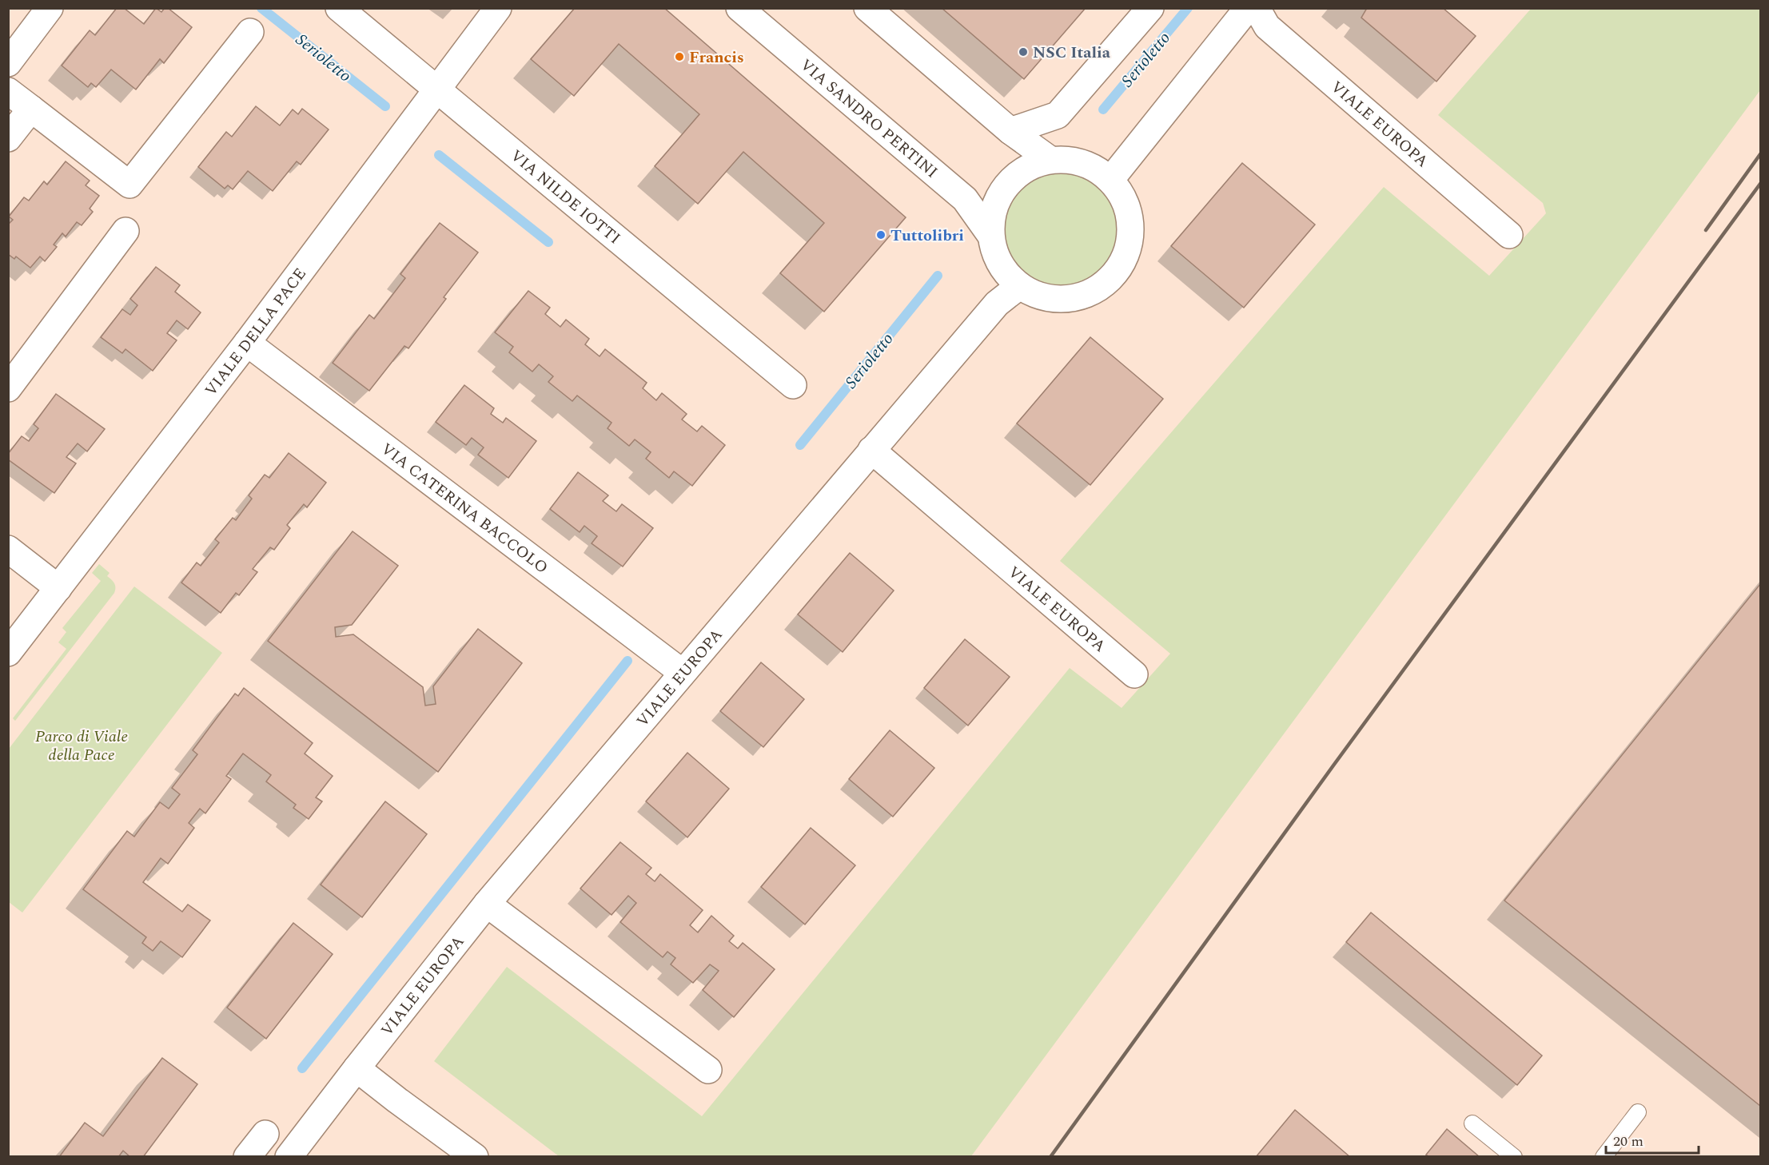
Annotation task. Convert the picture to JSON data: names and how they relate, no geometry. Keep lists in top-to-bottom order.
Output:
{
  "streets": {
    "street": [
      "VIA SANDRO PERTINI",
      "VIALE EUROPA",
      "VIA NILDE IOTTI",
      "VIALE DELLA PACE",
      "VIA CATERINA BACCOLO"
    ]
  },
  "crossings": [
    ["VIA SANDRO PERTINI", "VIALE EUROPA"],
    ["VIALE EUROPA", "VIA CATERINA BACCOLO"],
    ["VIA NILDE IOTTI", "VIALE DELLA PACE"],
    ["VIALE DELLA PACE", "VIA CATERINA BACCOLO"]
  ],
  "water": ["Serioletto"],
  "parks": ["Parco di Viale della Pace"],
  "places": ["NSC Italia", "Francis", "Tuttolibri"],
  "scale_bar": "20 m"
}
